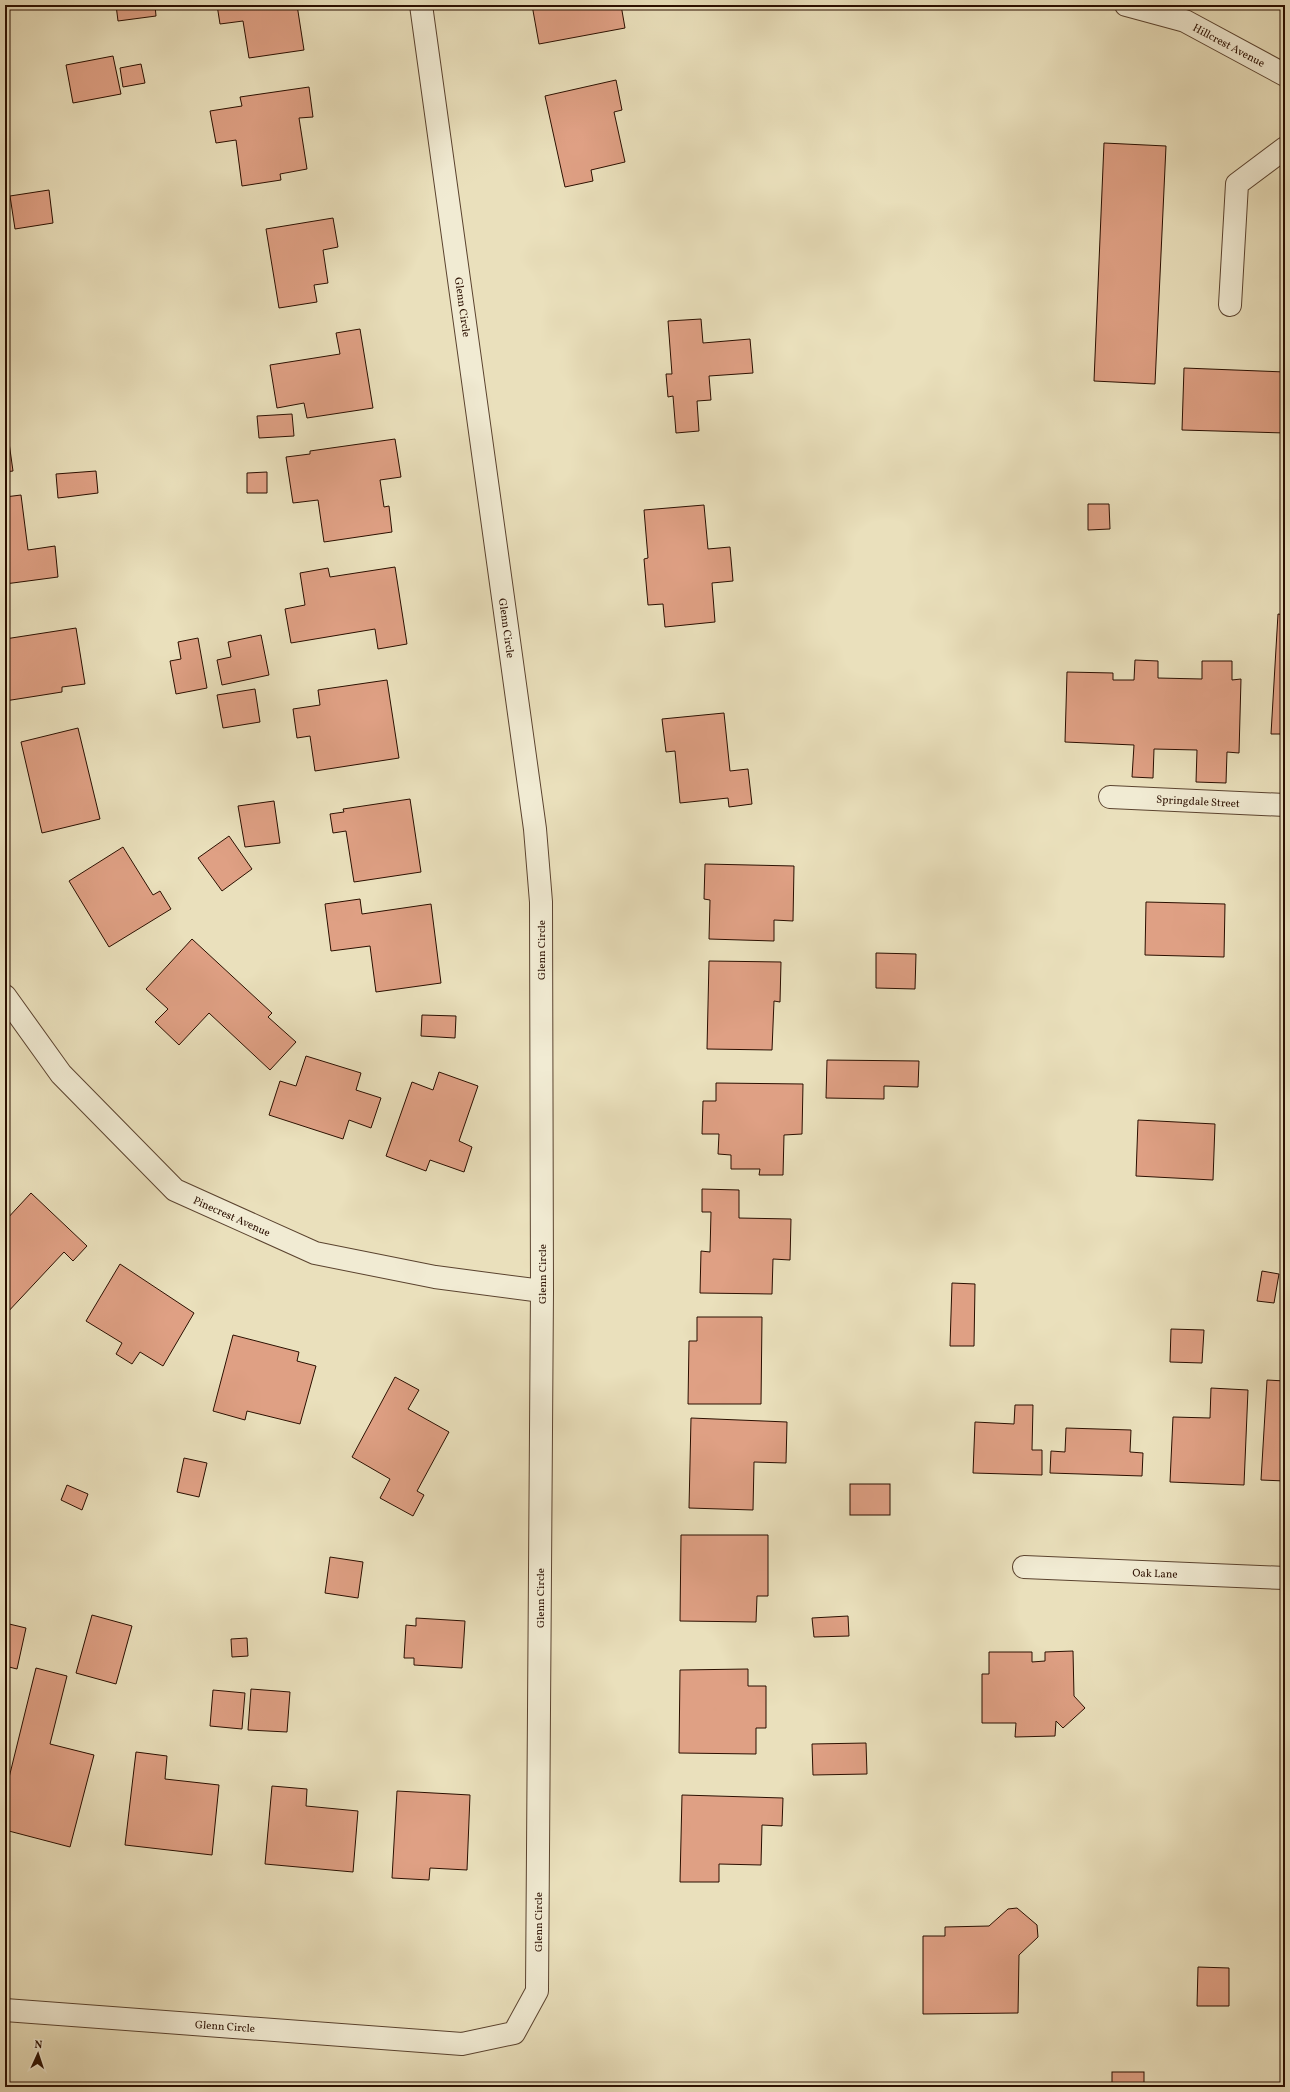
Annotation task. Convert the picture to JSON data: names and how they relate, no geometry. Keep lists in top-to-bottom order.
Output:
{
  "streets": {
    "street": [
      "Hillcrest Avenue",
      "Glenn Circle",
      "Springdale Street",
      "Pinecrest Avenue",
      "Oak Lane"
    ]
  },
  "crossings": [
    ["Glenn Circle", "Pinecrest Avenue"]
  ],
  "north": "top"
}
